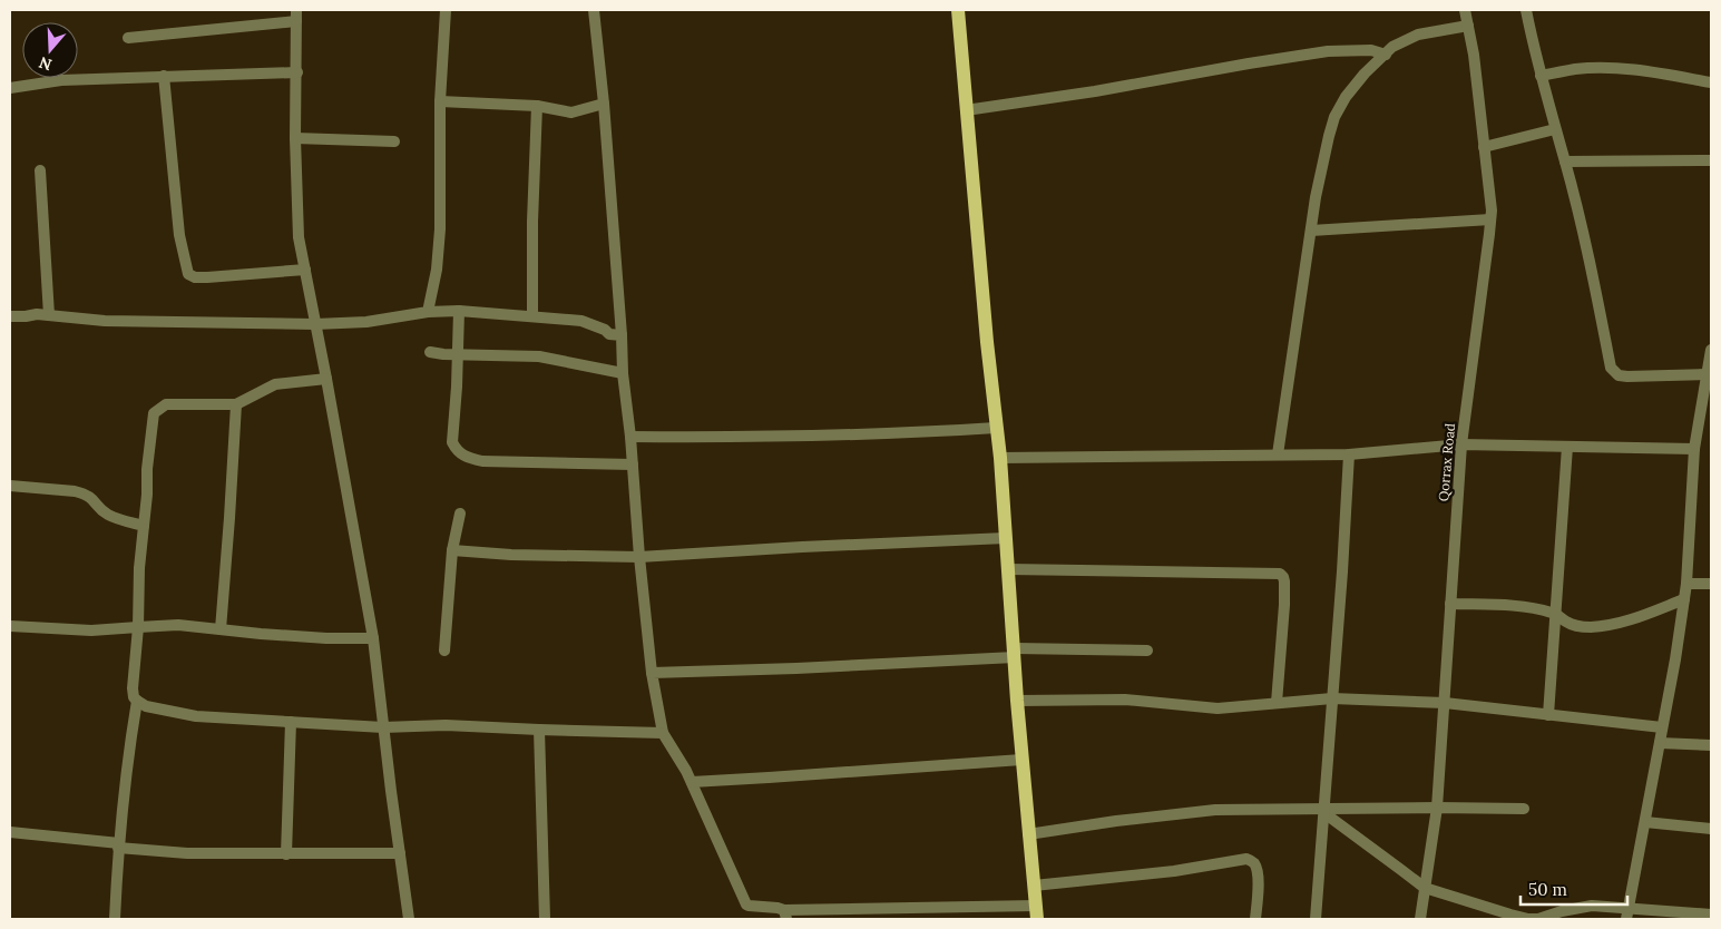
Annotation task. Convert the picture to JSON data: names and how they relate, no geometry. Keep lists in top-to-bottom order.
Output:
{
  "streets": {
    "street": ["Qorrax Road"]
  },
  "scale_bar": "50 m",
  "north": "bottom"
}
